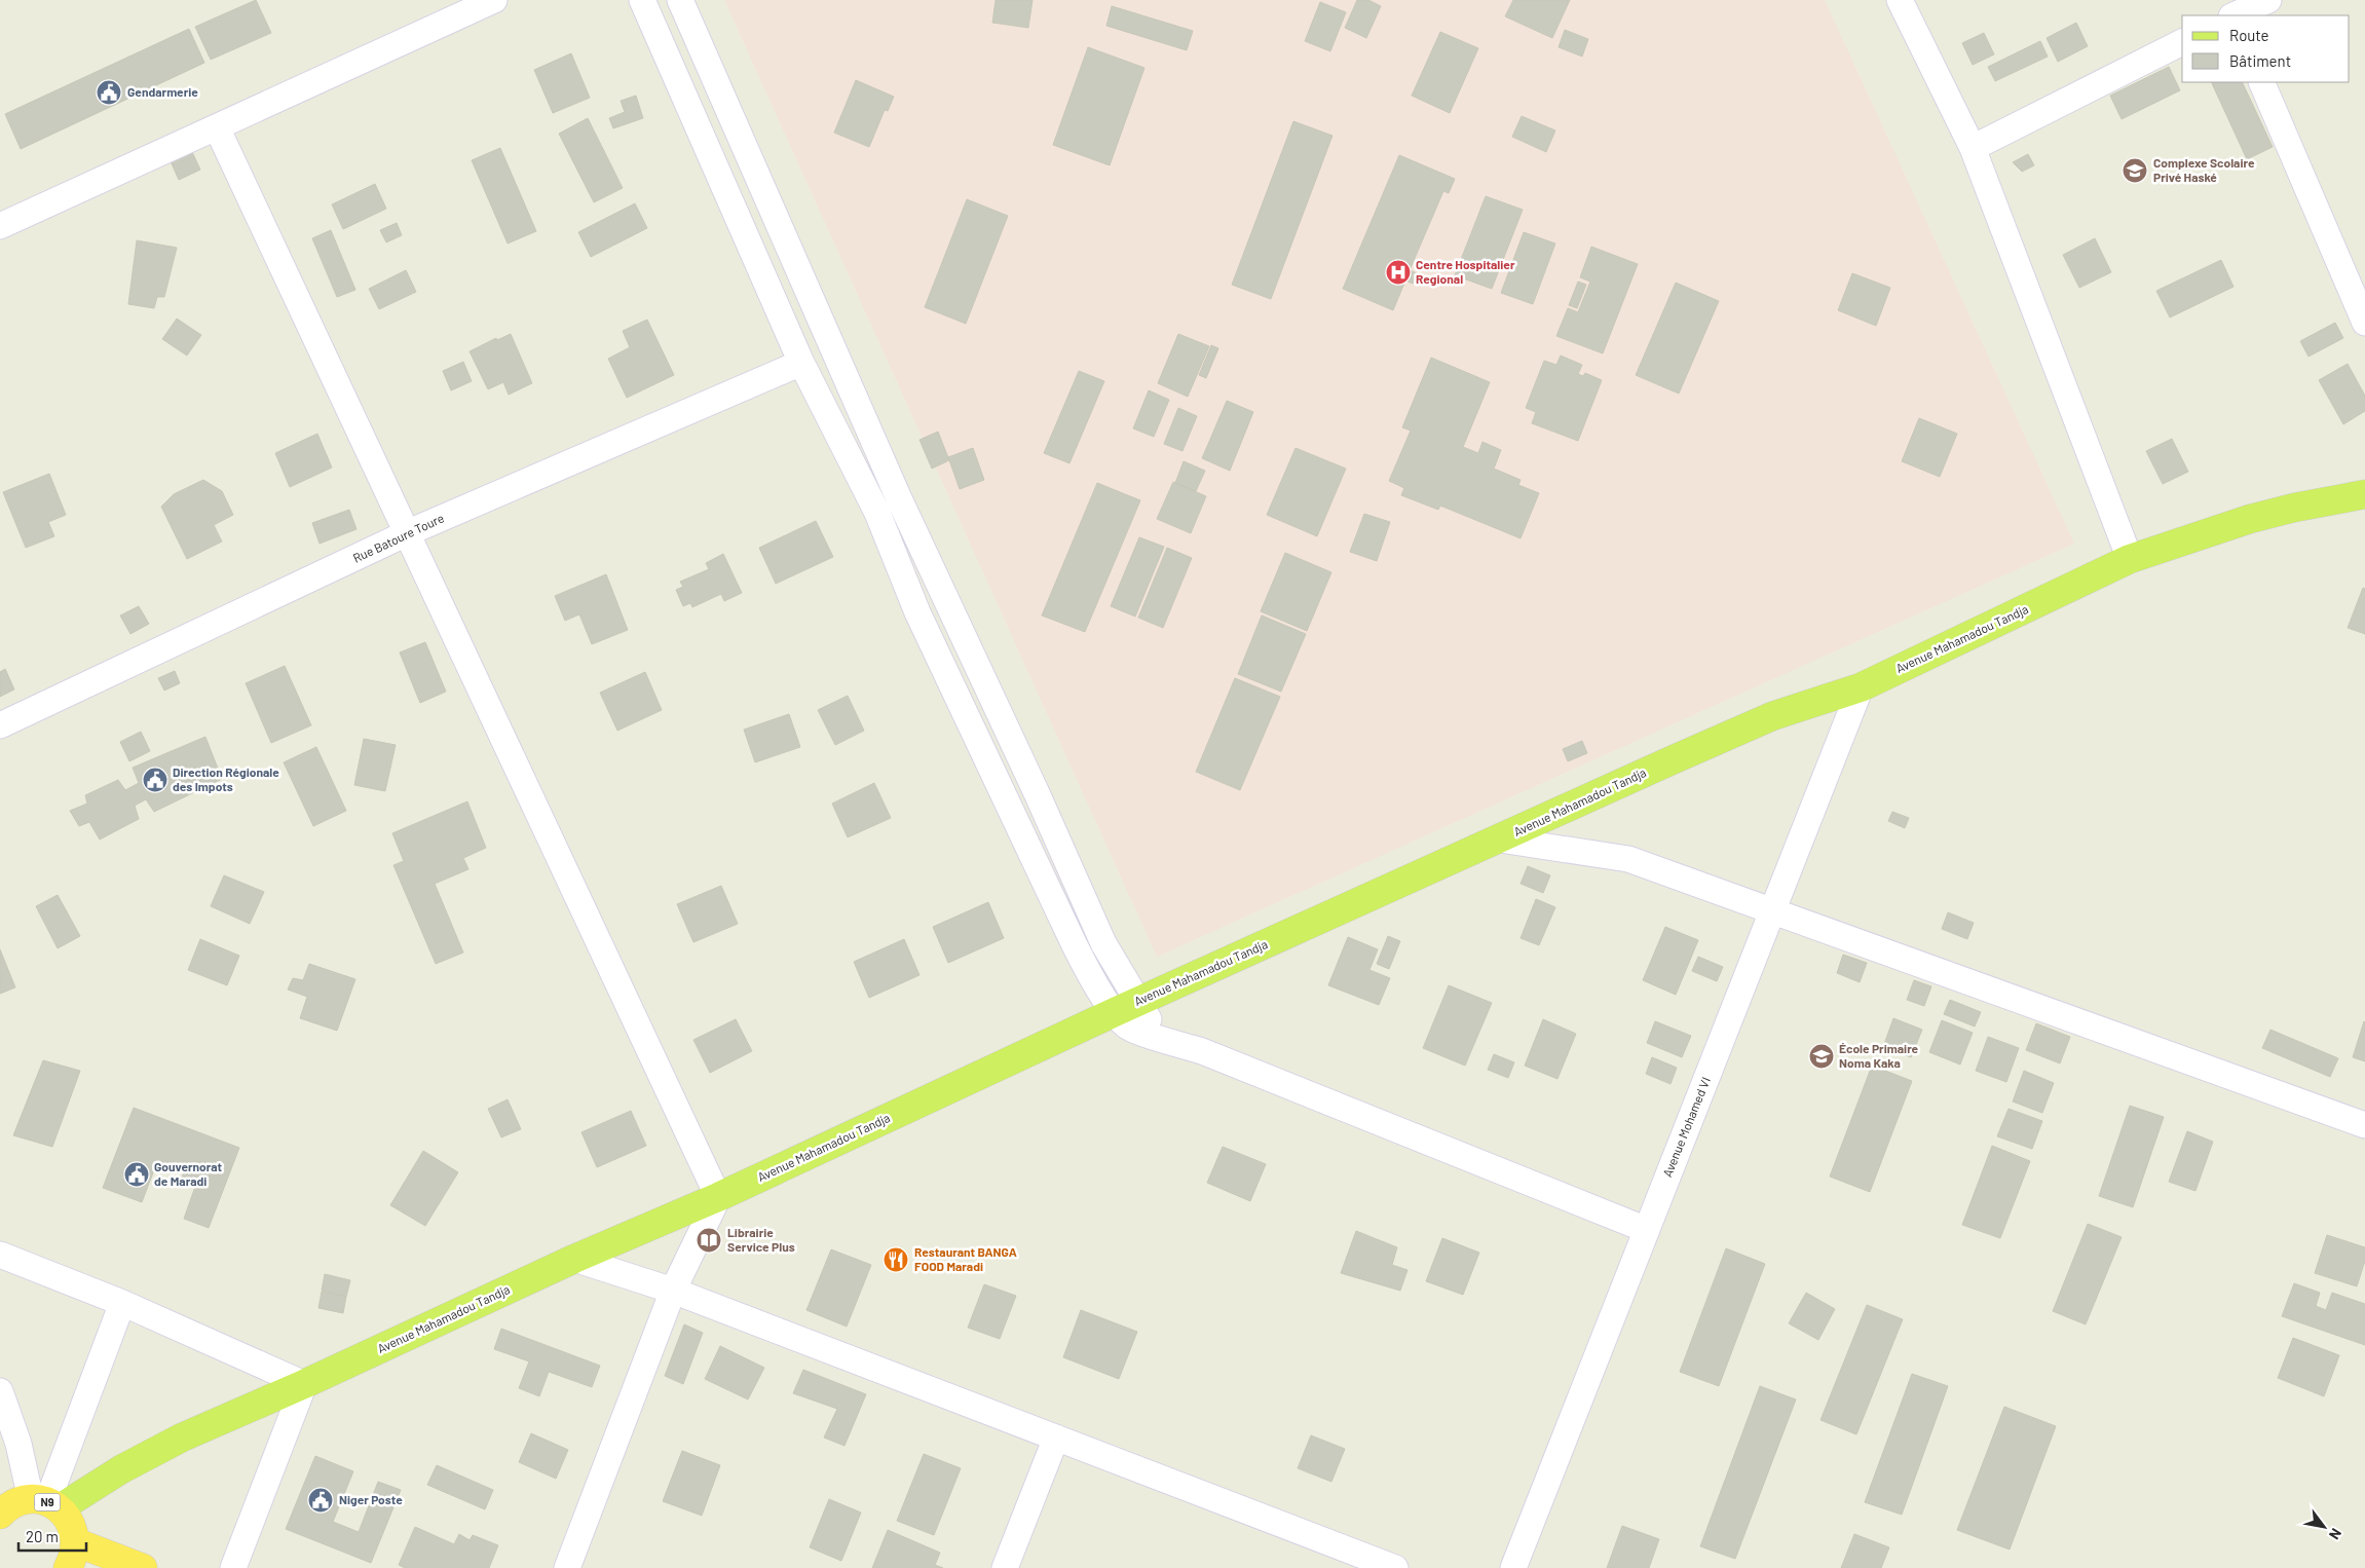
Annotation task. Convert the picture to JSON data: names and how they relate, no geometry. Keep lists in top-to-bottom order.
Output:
{
  "streets": {
    "highway": ["N9"],
    "main road": ["Avenue Mahamadou Tandja"],
    "street": ["Rue Batoure Toure", "Avenue Mohamed VI"]
  },
  "crossings": [
    ["Avenue Mahamadou Tandja", "Avenue Mohamed VI"],
    ["Avenue Mahamadou Tandja", "N9"]
  ],
  "places": {
    "public building": [
      "Gendarmerie",
      "Direction Régionale des Impots",
      "Gouvernorat de Maradi",
      "Niger Poste"
    ],
    "school or university": ["Complexe Scolaire Privé Haské", "École Primaire Noma Kaka"],
    "hospital": ["Centre Hospitalier Regional"],
    "library": ["Librairie Service Plus"],
    "restaurant": ["Restaurant BANGA FOOD Maradi"]
  },
  "legend": ["Route", "Bâtiment"],
  "scale_bar": "20 m",
  "north": "bottom right"
}
